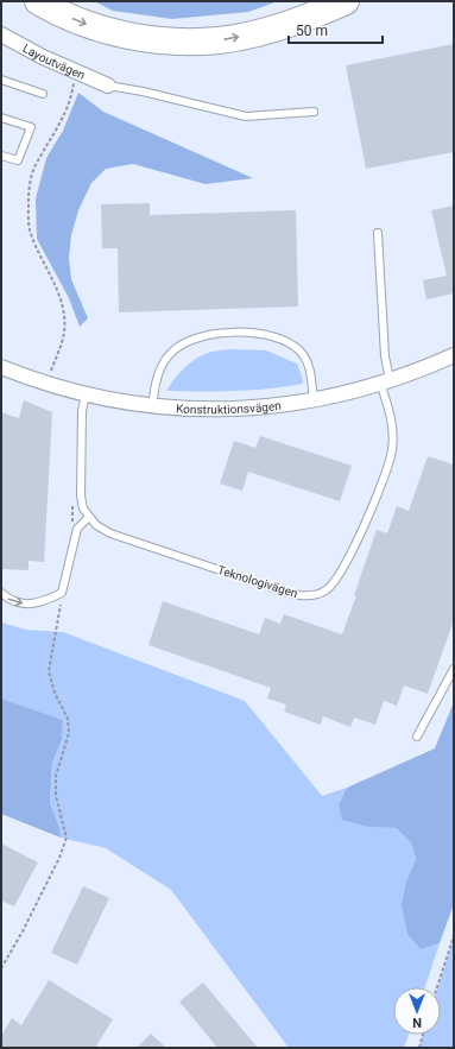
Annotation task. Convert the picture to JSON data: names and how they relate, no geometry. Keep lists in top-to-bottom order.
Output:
{
  "streets": {
    "street": ["Layoutvägen", "Konstruktionsvägen"],
    "lane": ["Teknologivägen"]
  },
  "crossings": [
    ["Konstruktionsvägen", "Teknologivägen"]
  ],
  "scale_bar": "50 m",
  "north": "bottom"
}
